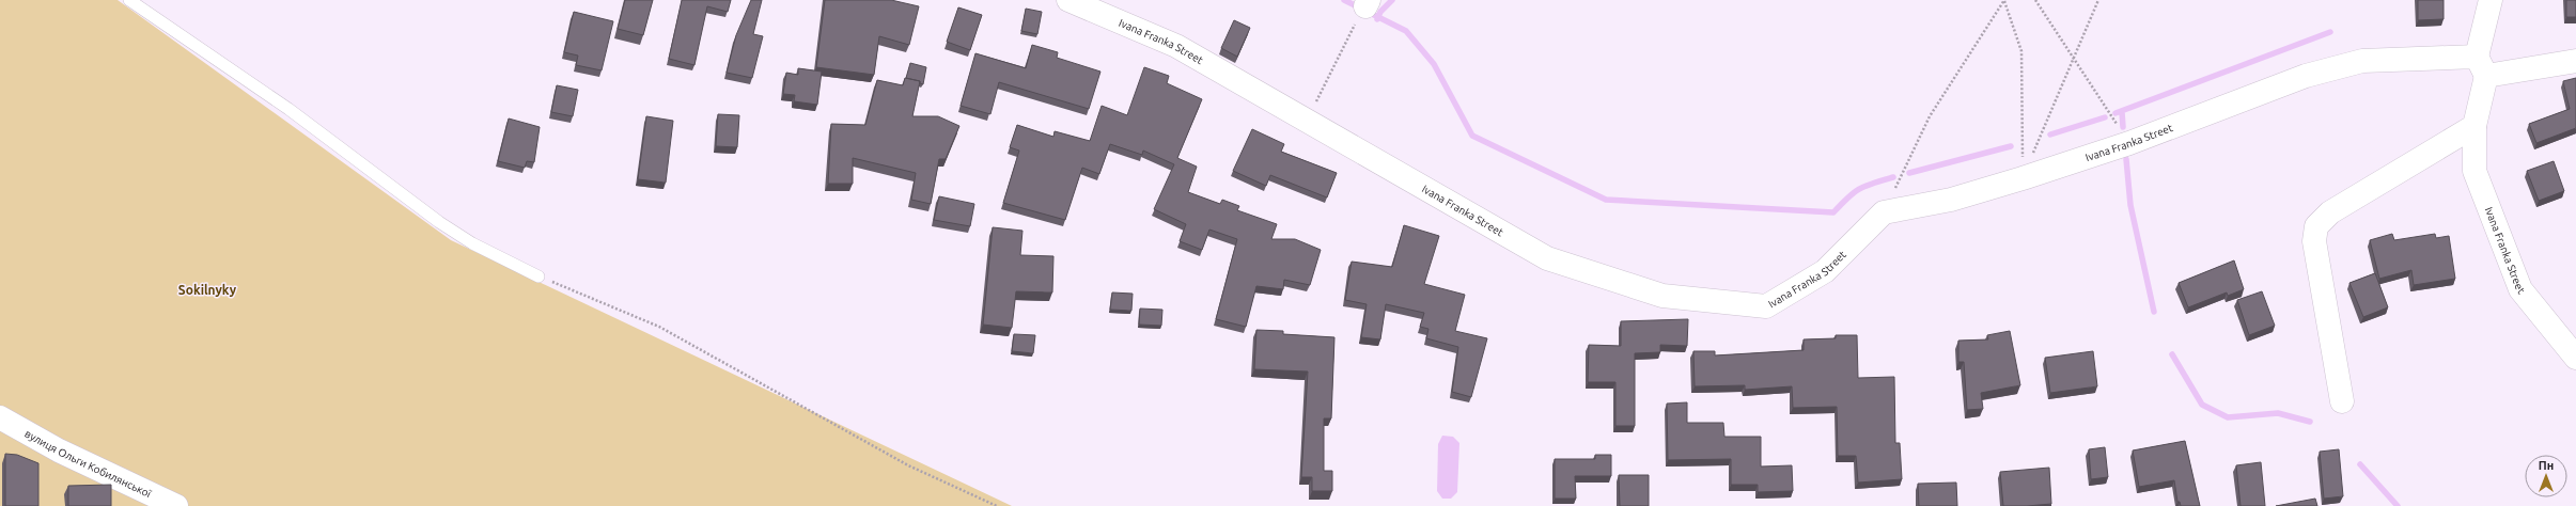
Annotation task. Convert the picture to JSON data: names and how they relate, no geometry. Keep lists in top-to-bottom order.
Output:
{
  "streets": {
    "street": ["Ivana Franka Street", "вулиця Ольги Кобилянської"]
  },
  "districts": ["Sokilnyky"],
  "north": "top"
}
